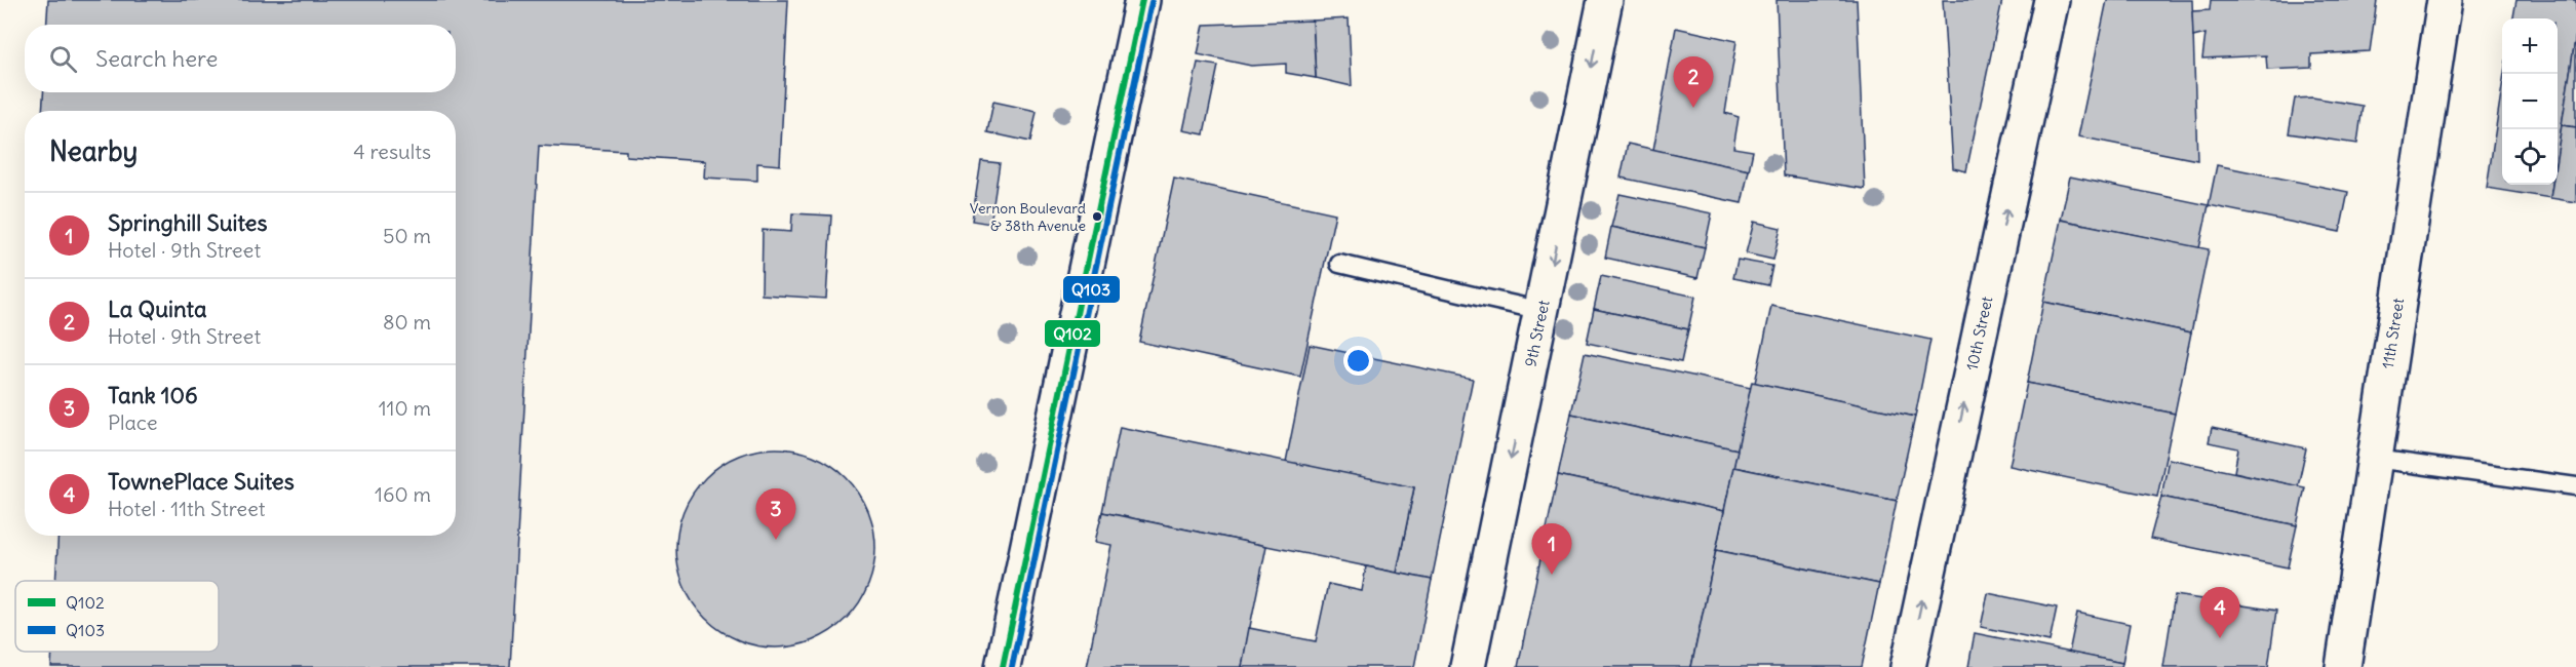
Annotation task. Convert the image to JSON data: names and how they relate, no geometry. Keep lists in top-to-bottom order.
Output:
{
  "streets": {
    "street": ["9th Street", "10th Street", "11th Street"]
  },
  "one_way": ["9th Street", "10th Street"],
  "places": ["Vernon Boulevard & 38th Avenue"],
  "lines": ["transit line Q102", "transit line Q103"],
  "legend": ["Q102", "Q103"],
  "page": {
    "map_buttons": ["+", "−"],
    "search": "Search here",
    "pins": [
      "2",
      "3",
      "1",
      "4"
    ],
    "heading": ["Nearby", "4 results"],
    "list": [
      {
        "mark": "1",
        "name": "Springhill Suites",
        "note": "Hotel · 9th Street",
        "value": "50 m"
      },
      {
        "mark": "2",
        "name": "La Quinta",
        "note": "Hotel · 9th Street",
        "value": "80 m"
      },
      {
        "mark": "3",
        "name": "Tank 106",
        "note": "Place",
        "value": "110 m"
      },
      {
        "mark": "4",
        "name": "TownePlace Suites",
        "note": "Hotel · 11th Street",
        "value": "160 m"
      }
    ]
  }
}
